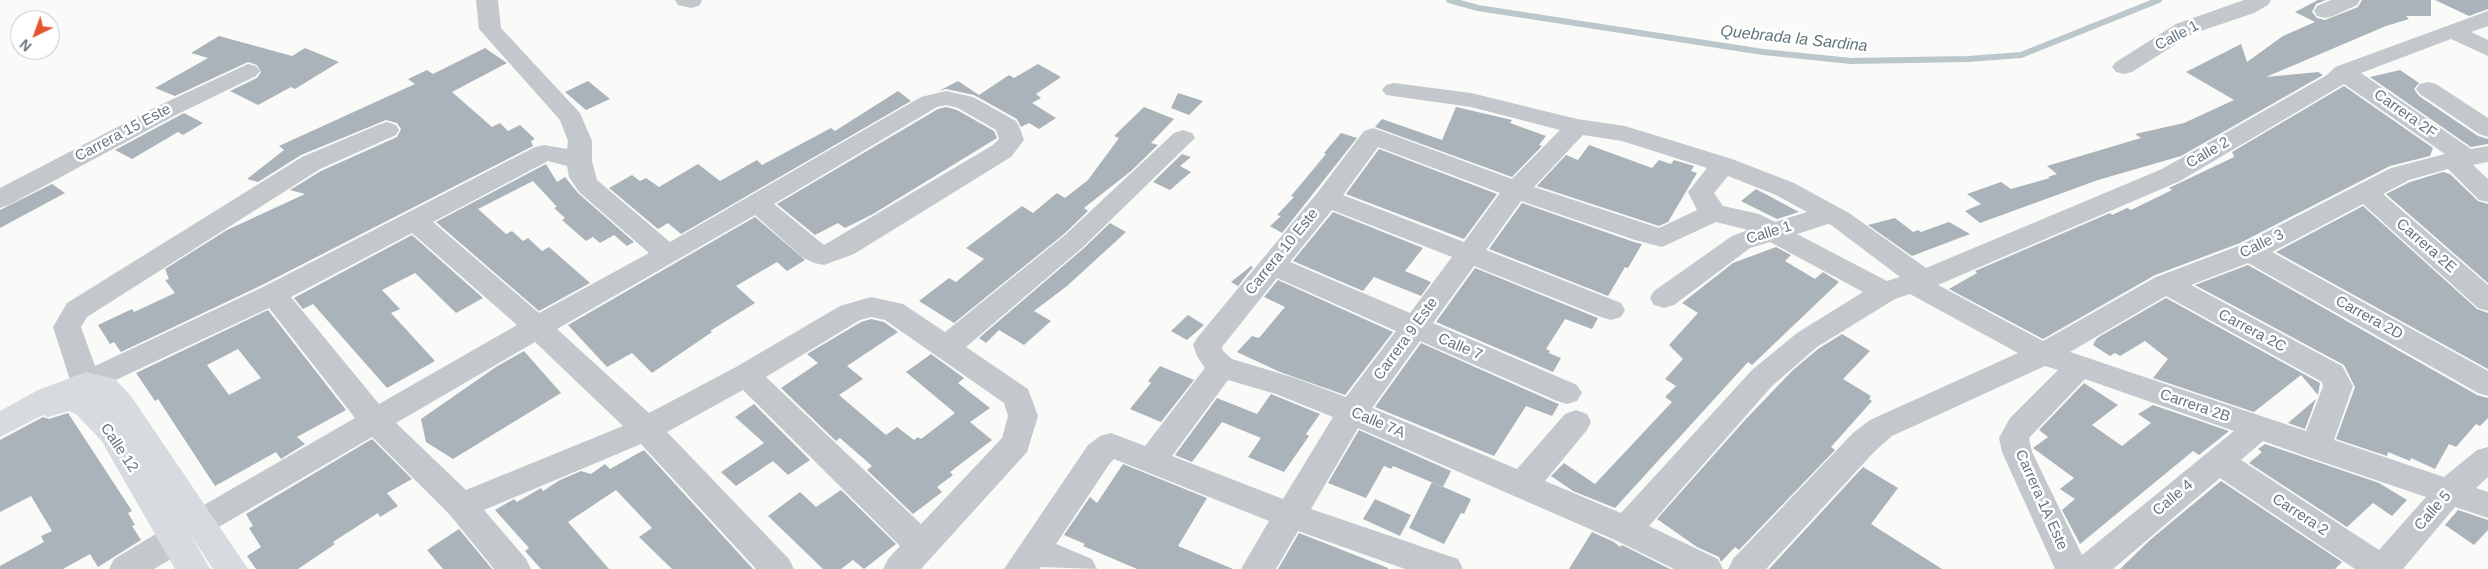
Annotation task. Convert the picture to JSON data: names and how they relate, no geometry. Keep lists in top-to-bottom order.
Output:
{
  "streets": {
    "main road": ["Calle 12"],
    "street": [
      "Calle 1",
      "Carrera 2F",
      "Carrera 15 Este",
      "Calle 2",
      "Calle 3",
      "Carrera 2E",
      "Carrera 10 Este",
      "Carrera 2D",
      "Carrera 2C",
      "Carrera 9 Este",
      "Calle 7",
      "Carrera 2B",
      "Calle 7A",
      "Calle 4",
      "Carrera 1A Este",
      "Calle 5",
      "Carrera 2"
    ]
  },
  "crossings": [
    ["Carrera 2F", "Calle 2"],
    ["Carrera 2F", "Calle 3"],
    ["Calle 2", "Carrera 2B"],
    ["Calle 2", "Calle 7A"],
    ["Calle 3", "Carrera 2E"],
    ["Calle 3", "Carrera 2D"],
    ["Calle 3", "Carrera 2C"],
    ["Calle 3", "Carrera 2B"],
    ["Carrera 10 Este", "Carrera 9 Este"],
    ["Carrera 10 Este", "Calle 7"],
    ["Carrera 10 Este", "Calle 7A"],
    ["Carrera 2C", "Carrera 2B"],
    ["Carrera 9 Este", "Calle 7"],
    ["Carrera 9 Este", "Calle 7A"],
    ["Carrera 2B", "Calle 4"],
    ["Carrera 2B", "Carrera 1A Este"],
    ["Carrera 2B", "Calle 5"],
    ["Calle 4", "Carrera 2"],
    ["Calle 5", "Carrera 2"]
  ],
  "water": ["Quebrada la Sardina"],
  "north": "bottom left"
}
